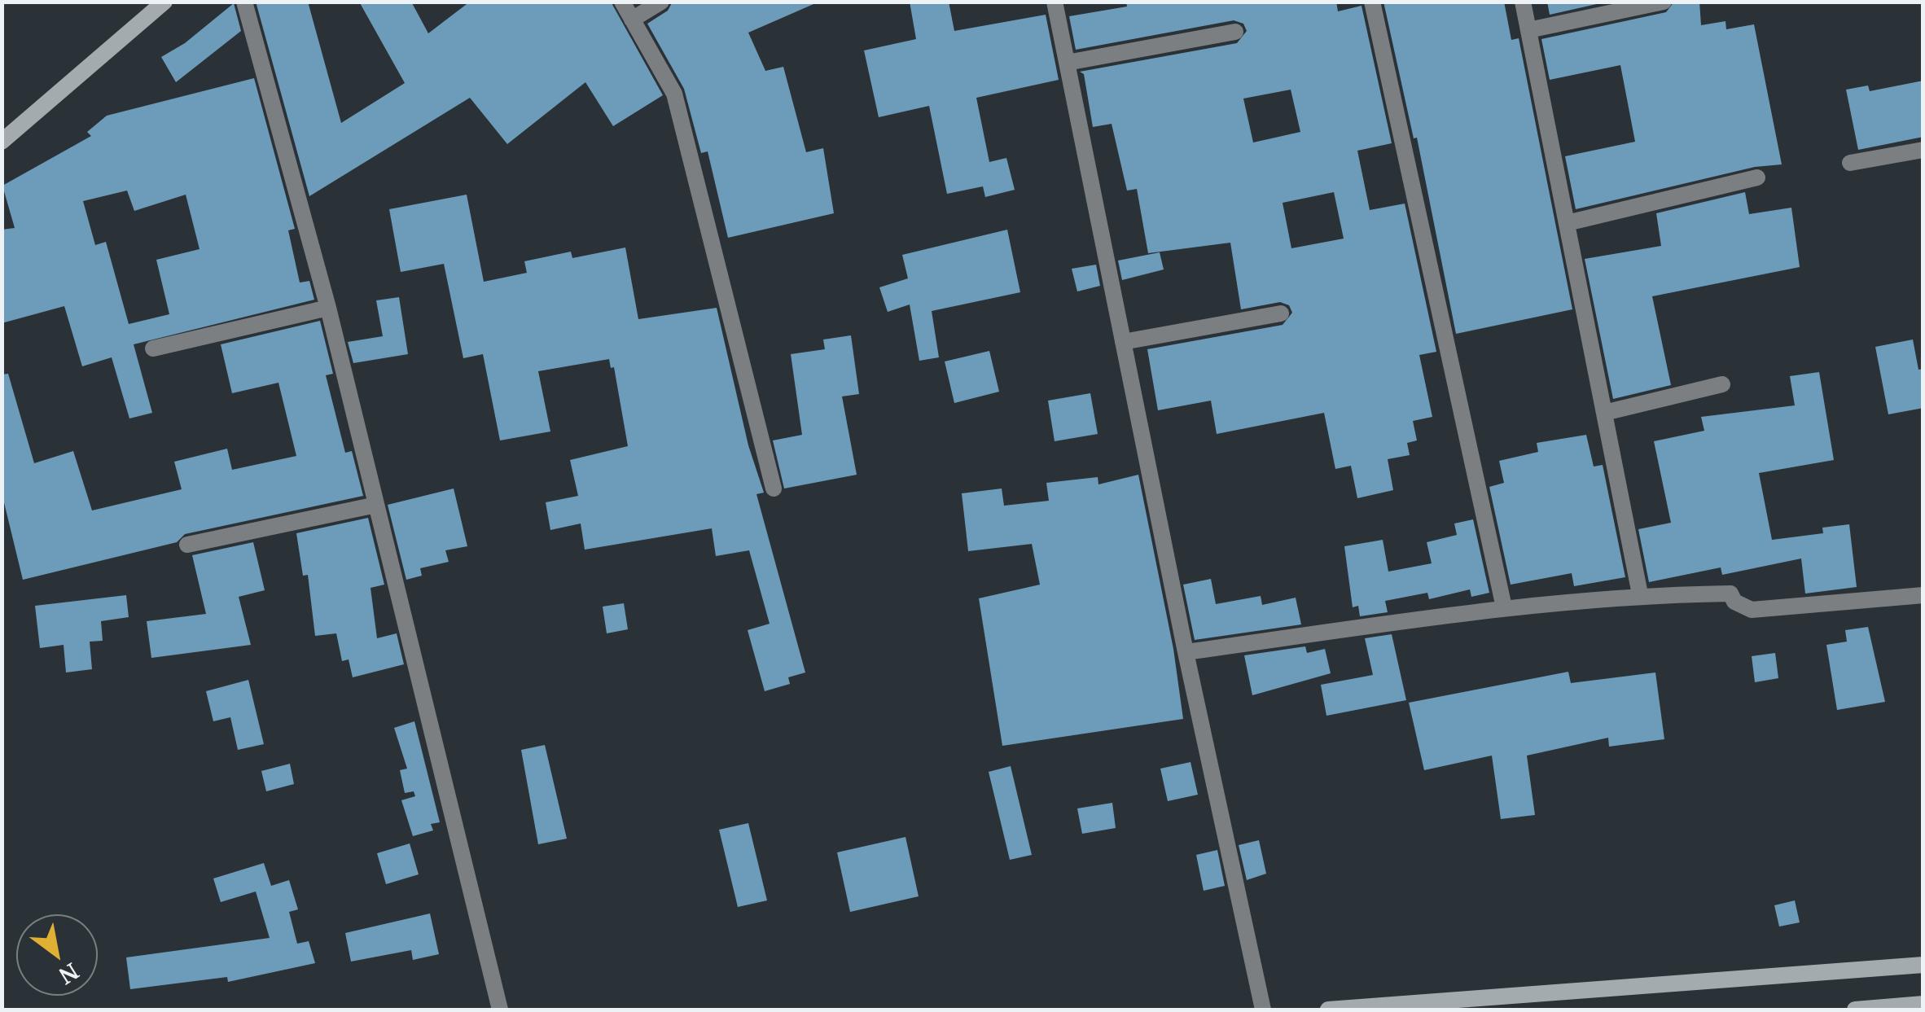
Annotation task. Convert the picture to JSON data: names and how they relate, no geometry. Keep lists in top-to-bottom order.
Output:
{
  "north": "bottom right"
}
